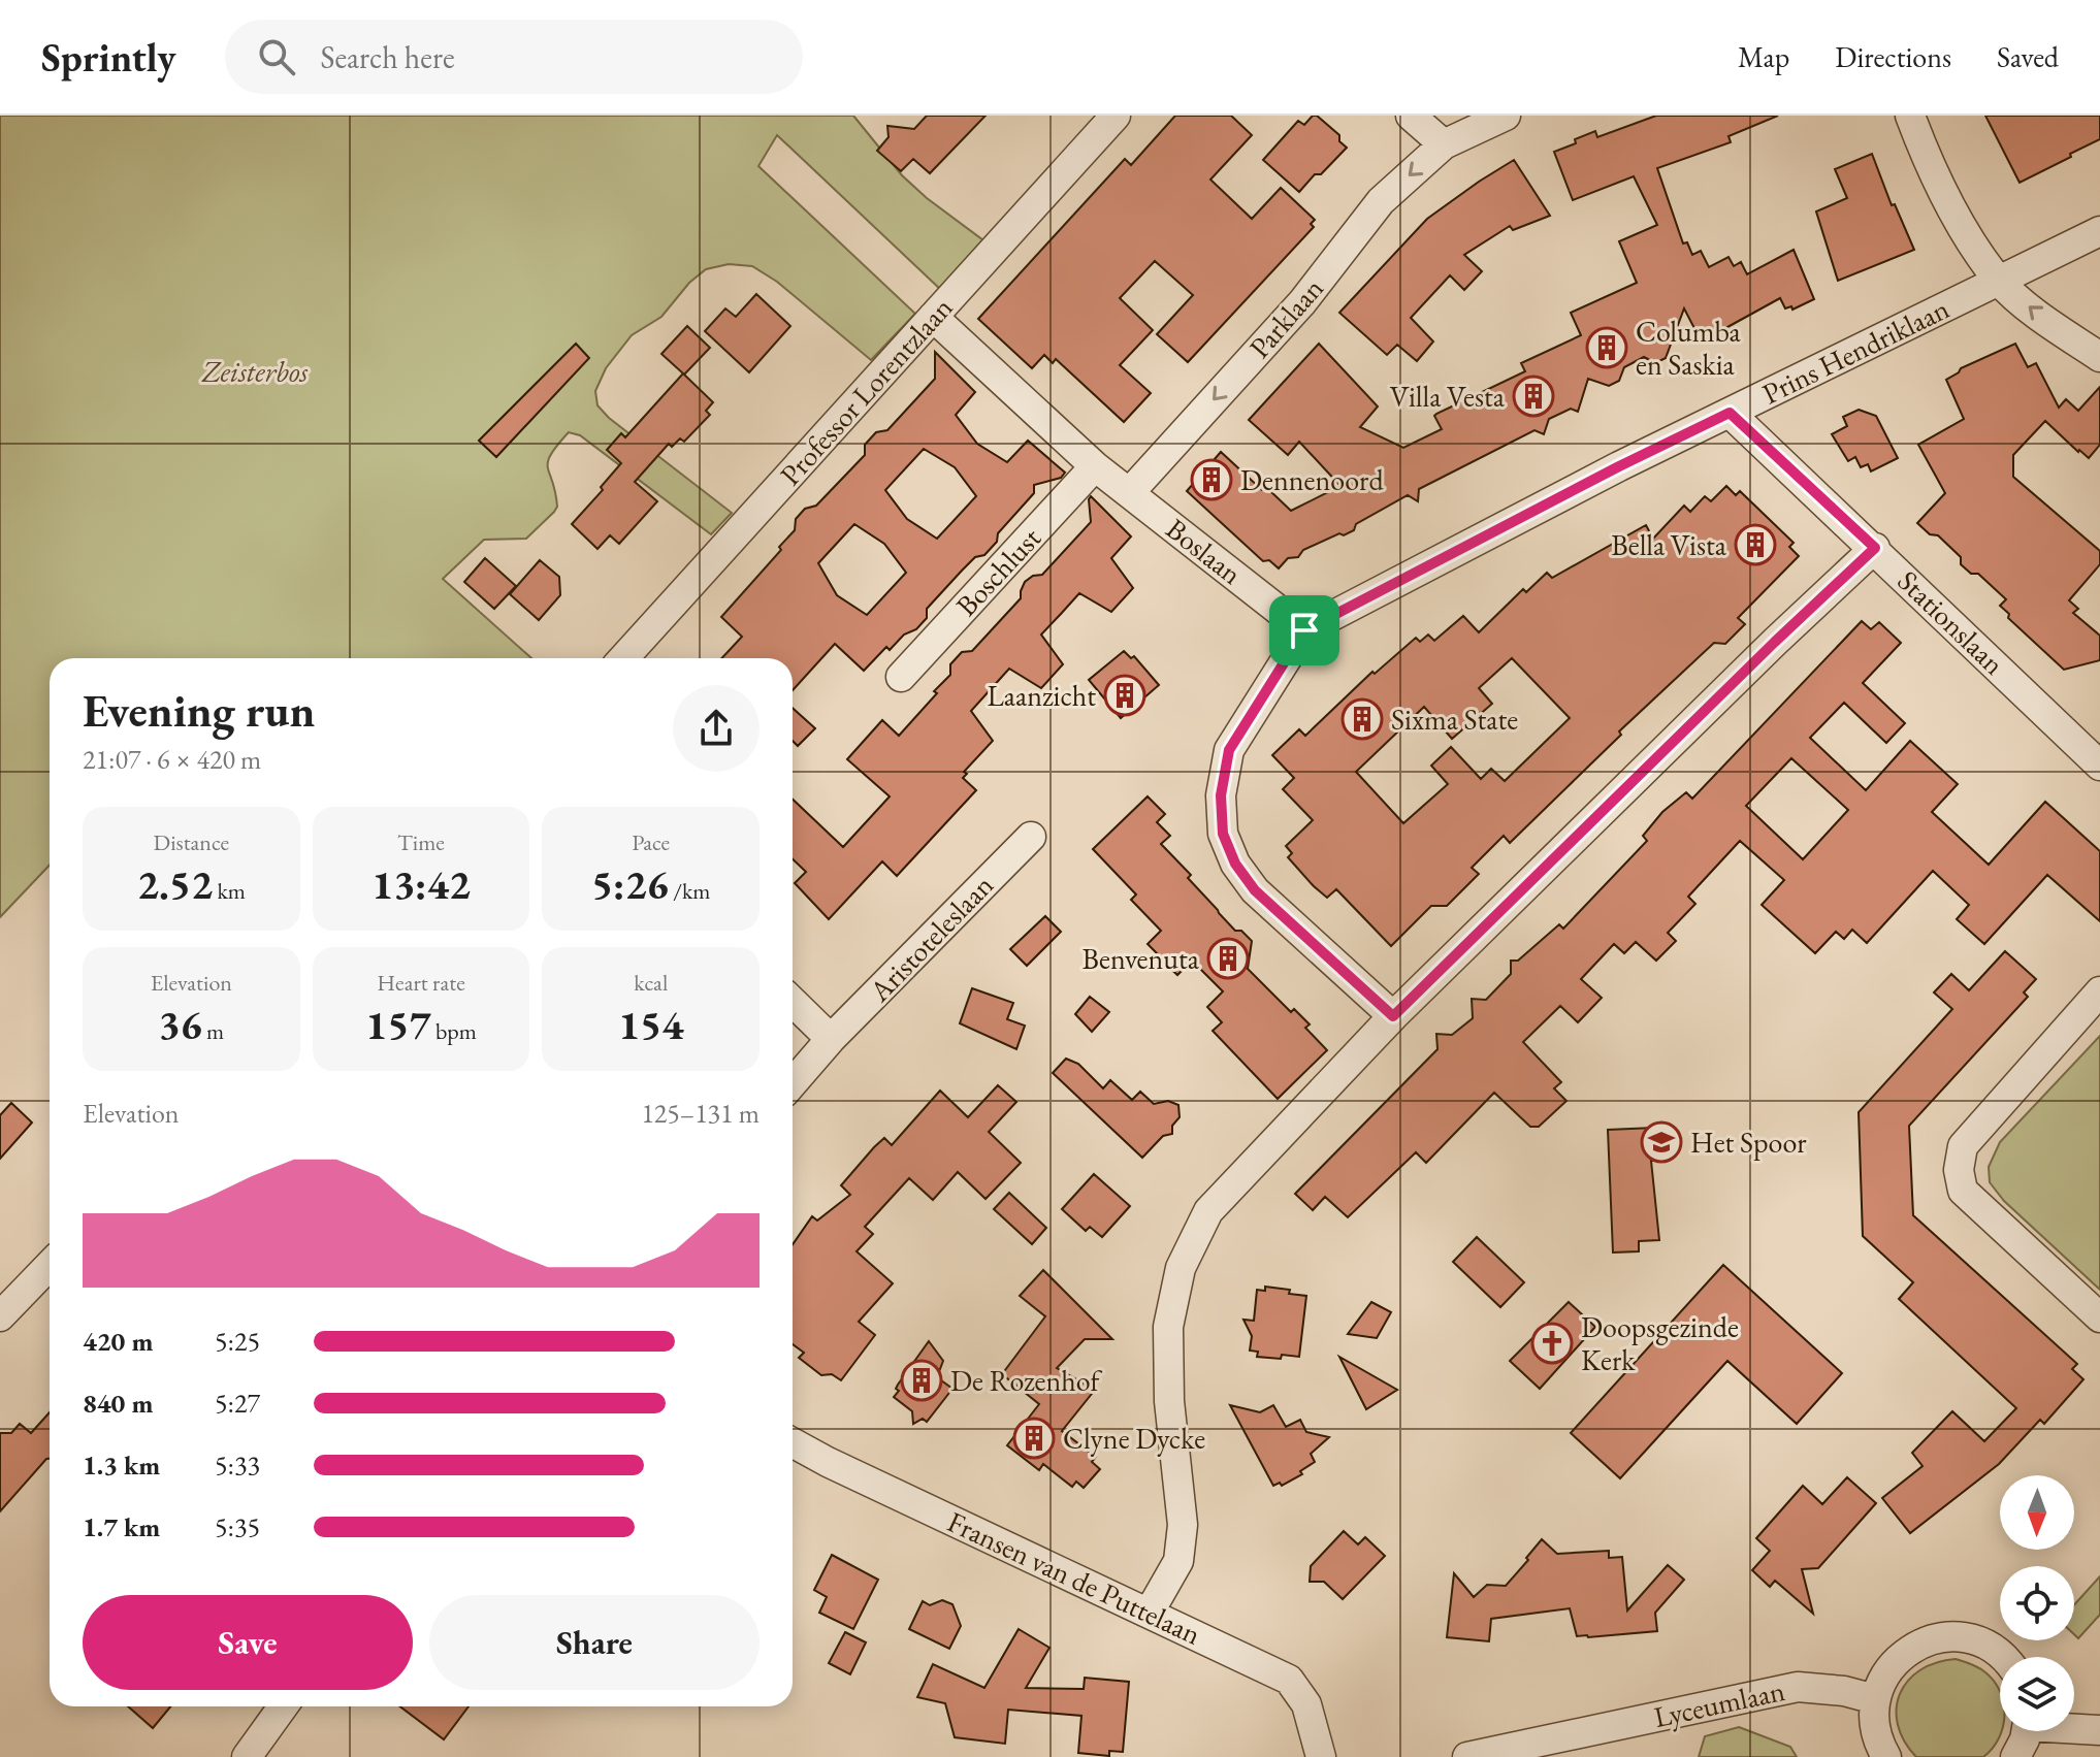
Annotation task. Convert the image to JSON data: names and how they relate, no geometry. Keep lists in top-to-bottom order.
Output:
{
  "streets": {
    "street": [
      "Parklaan",
      "Prins Hendriklaan",
      "Professor Lorentzlaan",
      "Boslaan",
      "Boschlust",
      "Stationslaan",
      "Aristoteleslaan",
      "Fransen van de Puttelaan",
      "Lyceumlaan"
    ]
  },
  "crossings": [
    ["Parklaan", "Boslaan"],
    ["Prins Hendriklaan", "Boslaan"],
    ["Prins Hendriklaan", "Stationslaan"],
    ["Professor Lorentzlaan", "Boslaan"],
    ["Boslaan", "Boschlust"]
  ],
  "one_way": ["Parklaan"],
  "parks": ["Zeisterbos"],
  "places": {
    "building": [
      "Columba en Saskia",
      "Villa Vesta",
      "Dennenoord",
      "Bella Vista",
      "Laanzicht",
      "Sixma State",
      "Benvenuta",
      "De Rozenhof",
      "Clyne Dycke"
    ],
    "school or university": ["Het Spoor"],
    "church": ["Doopsgezinde Kerk"]
  },
  "north": "bottom",
  "page": {
    "header": "Sprintly",
    "search": "Search here",
    "nav": ["Map", "Directions", "Saved"],
    "heading": ["Evening run", "21:07 · 6 × 420 m"],
    "stats": [
      ["Distance", "2.52 km"],
      ["Time", "13:42"],
      ["Pace", "5:26 /km"],
      ["Elevation", "36 m"],
      ["Heart rate", "157 bpm"],
      ["kcal", "154"]
    ],
    "chart": ["Elevation", "125–131 m"],
    "list": [
      {
        "name": "420 m",
        "note": "5:25"
      },
      {
        "name": "840 m",
        "note": "5:27"
      },
      {
        "name": "1.3 km",
        "note": "5:33"
      },
      {
        "name": "1.7 km",
        "note": "5:35"
      }
    ],
    "buttons": ["Save", "Share"]
  }
}
